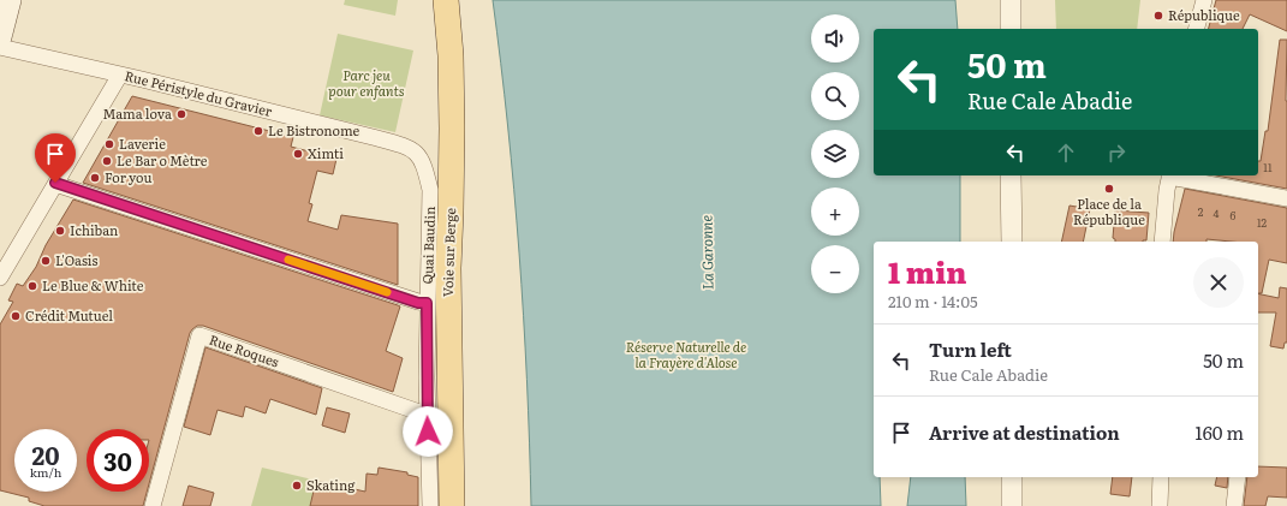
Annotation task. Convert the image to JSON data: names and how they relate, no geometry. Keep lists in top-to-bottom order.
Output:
{
  "streets": {
    "main road": ["Voie sur Berge"],
    "street": ["Rue Péristyle du Gravier", "Quai Baudin", "Rue Roques"]
  },
  "crossings": [
    ["Rue Péristyle du Gravier", "Quai Baudin"],
    ["Quai Baudin", "Rue Roques"]
  ],
  "water": ["La Garonne"],
  "parks": ["Parc jeu pour enfants", "Réserve Naturelle de la Frayère d'Alose"],
  "places": [
    "République",
    "Mama lova",
    "Le Bistronome",
    "Laverie",
    "Ximti",
    "Le Bar o Mètre",
    "For you",
    "Place de la République",
    "Ichiban",
    "L'Oasis",
    "Le Blue & White",
    "Crédit Mutuel",
    "Skating"
  ],
  "house_numbers": [
    "11",
    "2",
    "4",
    "6",
    "12"
  ],
  "page": {
    "map_buttons": ["+", "−"],
    "turn": ["50 m", "Rue Cale Abadie"],
    "heading": ["1 min", "210 m · 14:05"],
    "list": [
      {
        "name": "Turn left",
        "note": "Rue Cale Abadie",
        "value": "50 m"
      },
      {
        "name": "Arrive at destination",
        "value": "160 m"
      }
    ],
    "speed": "20 km/h",
    "limit": "30"
  }
}
